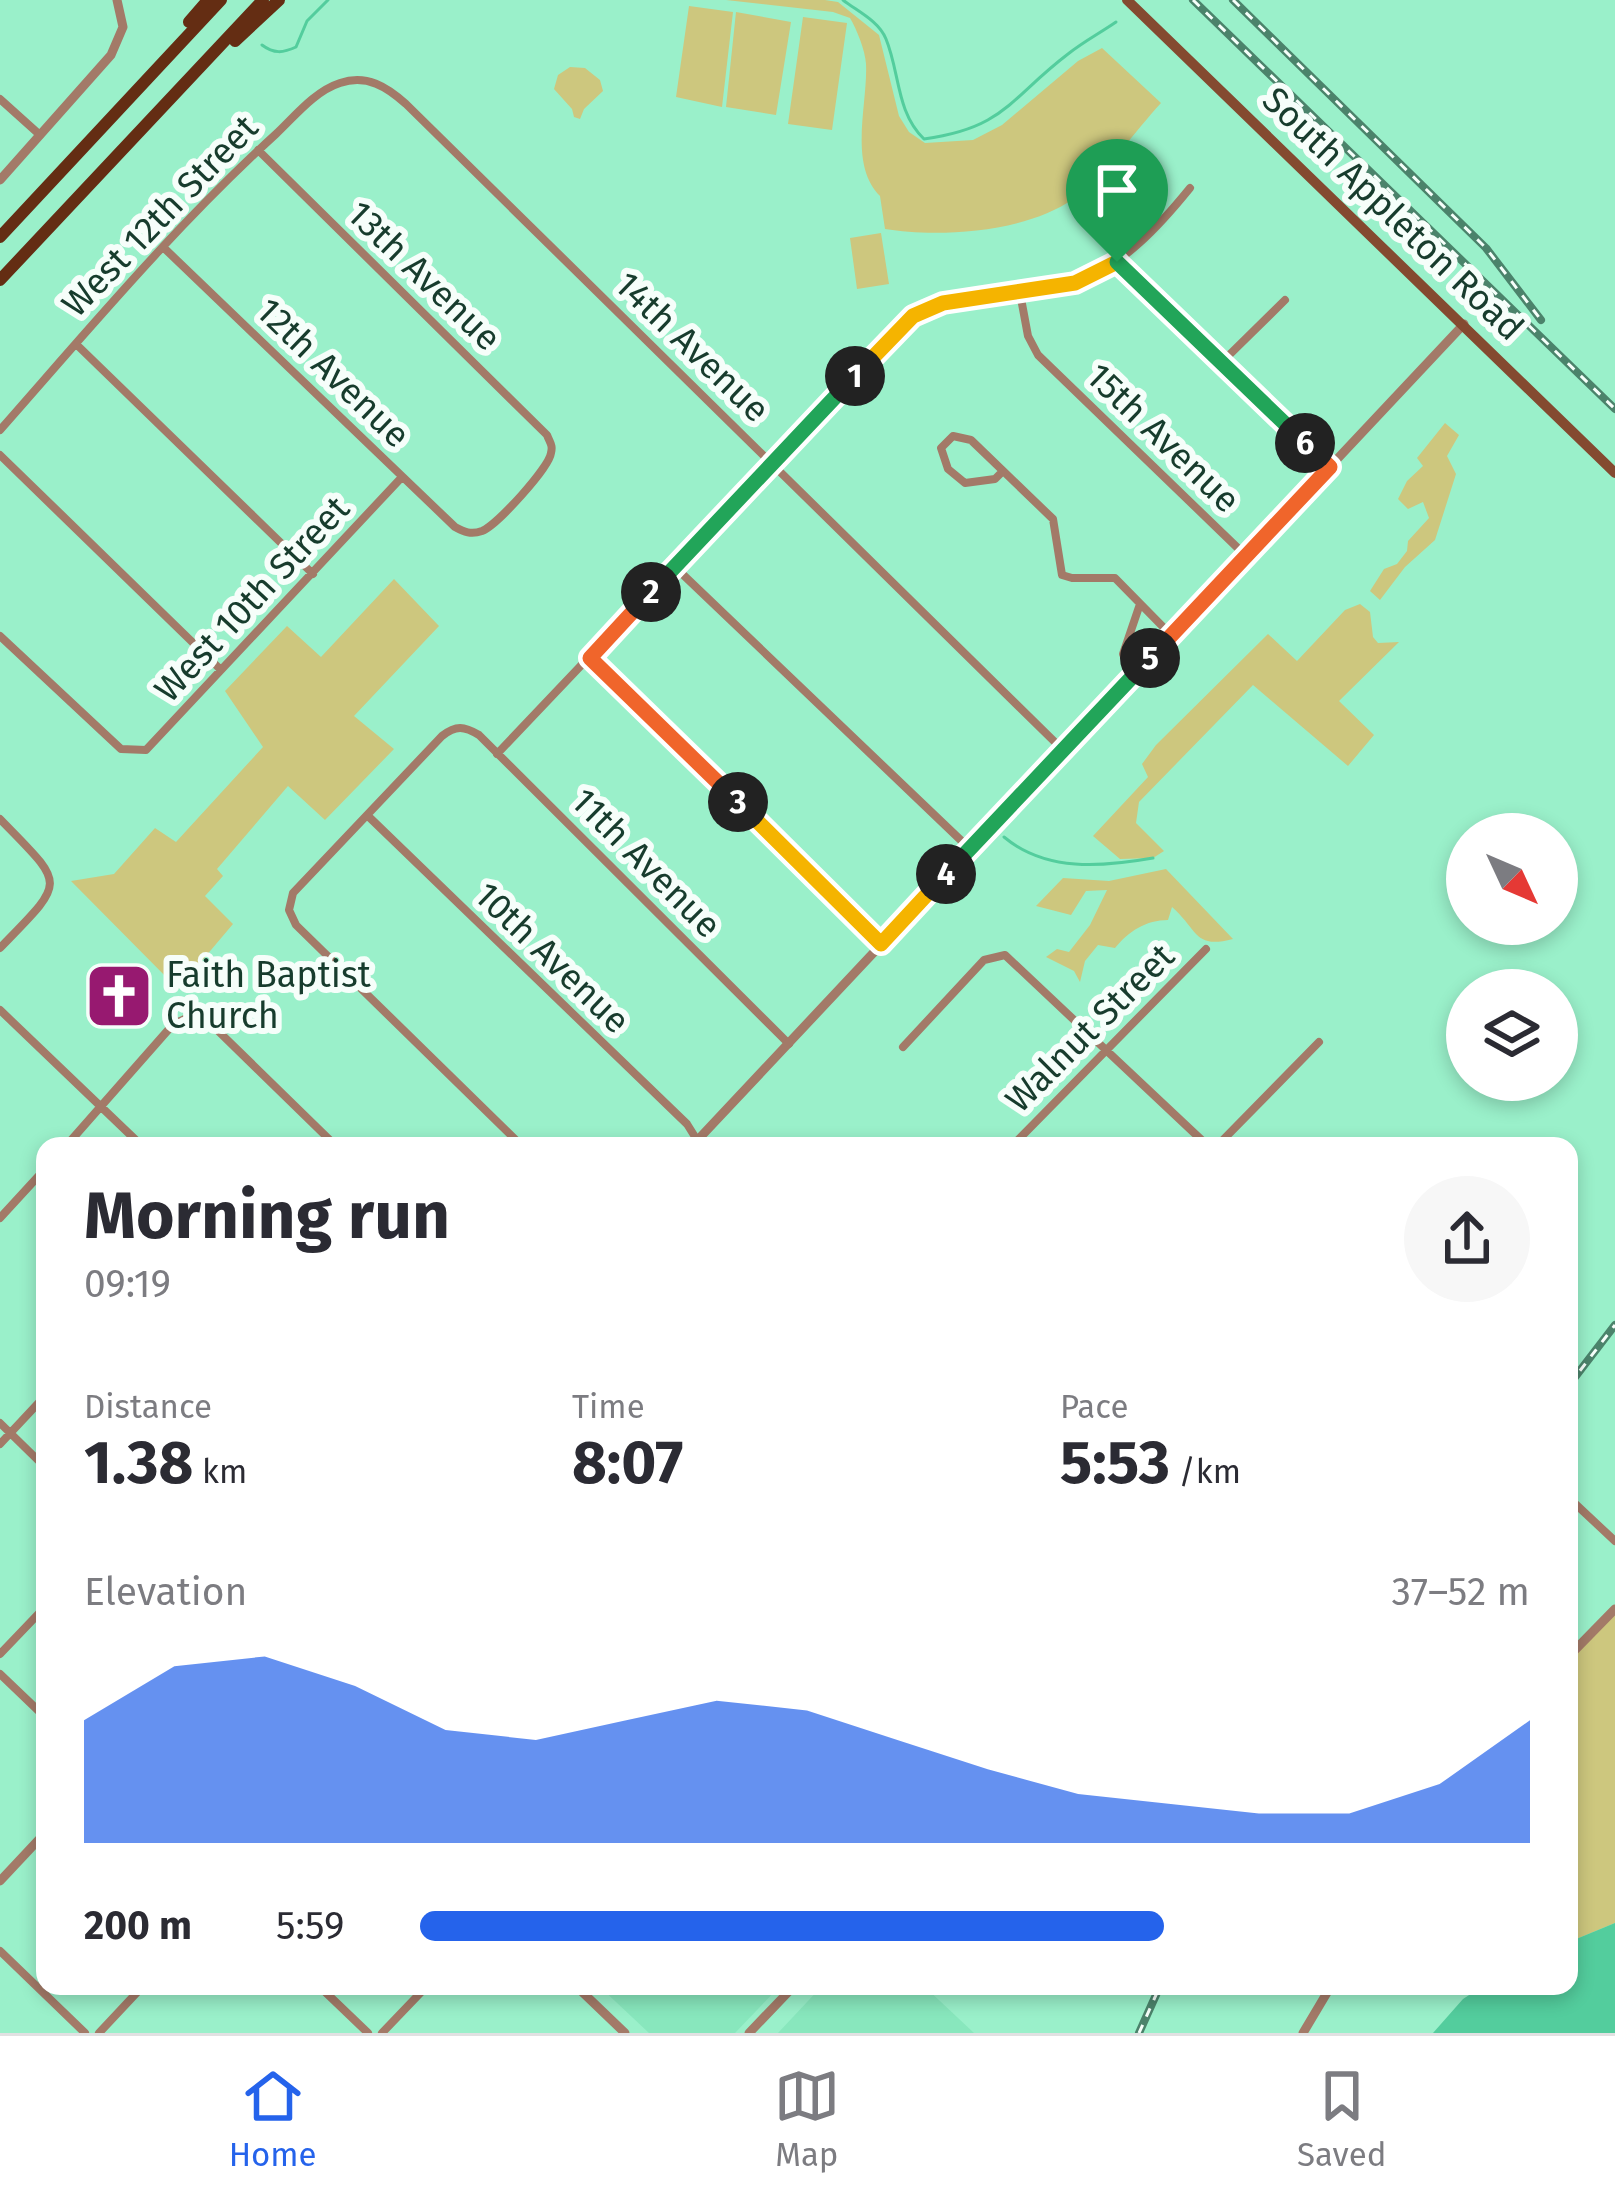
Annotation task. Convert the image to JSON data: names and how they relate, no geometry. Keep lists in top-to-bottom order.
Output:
{
  "streets": {
    "main road": ["South Appleton Road"],
    "street": [
      "West 12th Street",
      "13th Avenue",
      "14th Avenue",
      "12th Avenue",
      "15th Avenue",
      "West 10th Street",
      "11th Avenue",
      "10th Avenue",
      "Walnut Street"
    ]
  },
  "crossings": [
    ["West 12th Street", "13th Avenue"],
    ["West 12th Street", "14th Avenue"],
    ["West 12th Street", "12th Avenue"],
    ["13th Avenue", "12th Avenue"],
    ["12th Avenue", "West 10th Street"],
    ["11th Avenue", "10th Avenue"]
  ],
  "places": {
    "church": ["Faith Baptist Church"]
  },
  "north": "bottom right",
  "page": {
    "pins": [
      "1",
      "6",
      "2",
      "5",
      "3",
      "4"
    ],
    "heading": ["Morning run", "09:19"],
    "stats": [
      ["Distance", "1.38 km"],
      ["Time", "8:07"],
      ["Pace", "5:53 /km"]
    ],
    "chart": ["Elevation", "37–52 m"],
    "list": [
      {
        "name": "200 m",
        "note": "5:59"
      }
    ],
    "tabs": ["Home", "Map", "Saved"]
  }
}
